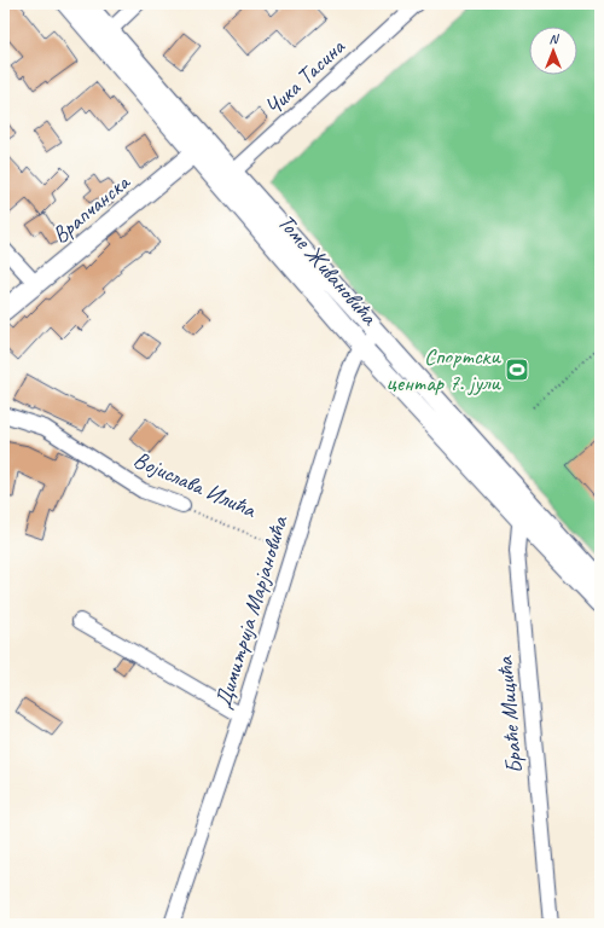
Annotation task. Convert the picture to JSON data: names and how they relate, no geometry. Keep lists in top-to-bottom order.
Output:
{
  "streets": {
    "main road": ["Врапчанска", "Томе Живановића"],
    "street": [
      "Чика Тасина",
      "Војислава Илића",
      "Димитрија Марјановића",
      "Браће Мицића"
    ]
  },
  "crossings": [
    ["Чика Тасина", "Томе Живановића"],
    ["Врапчанска", "Томе Живановића"],
    ["Томе Живановића", "Димитрија Марјановића"],
    ["Томе Живановића", "Браће Мицића"],
    ["Војислава Илића", "Димитрија Марјановића"]
  ],
  "places": {
    "sports": ["Спортски центар 7. јули"]
  },
  "north": "top"
}
